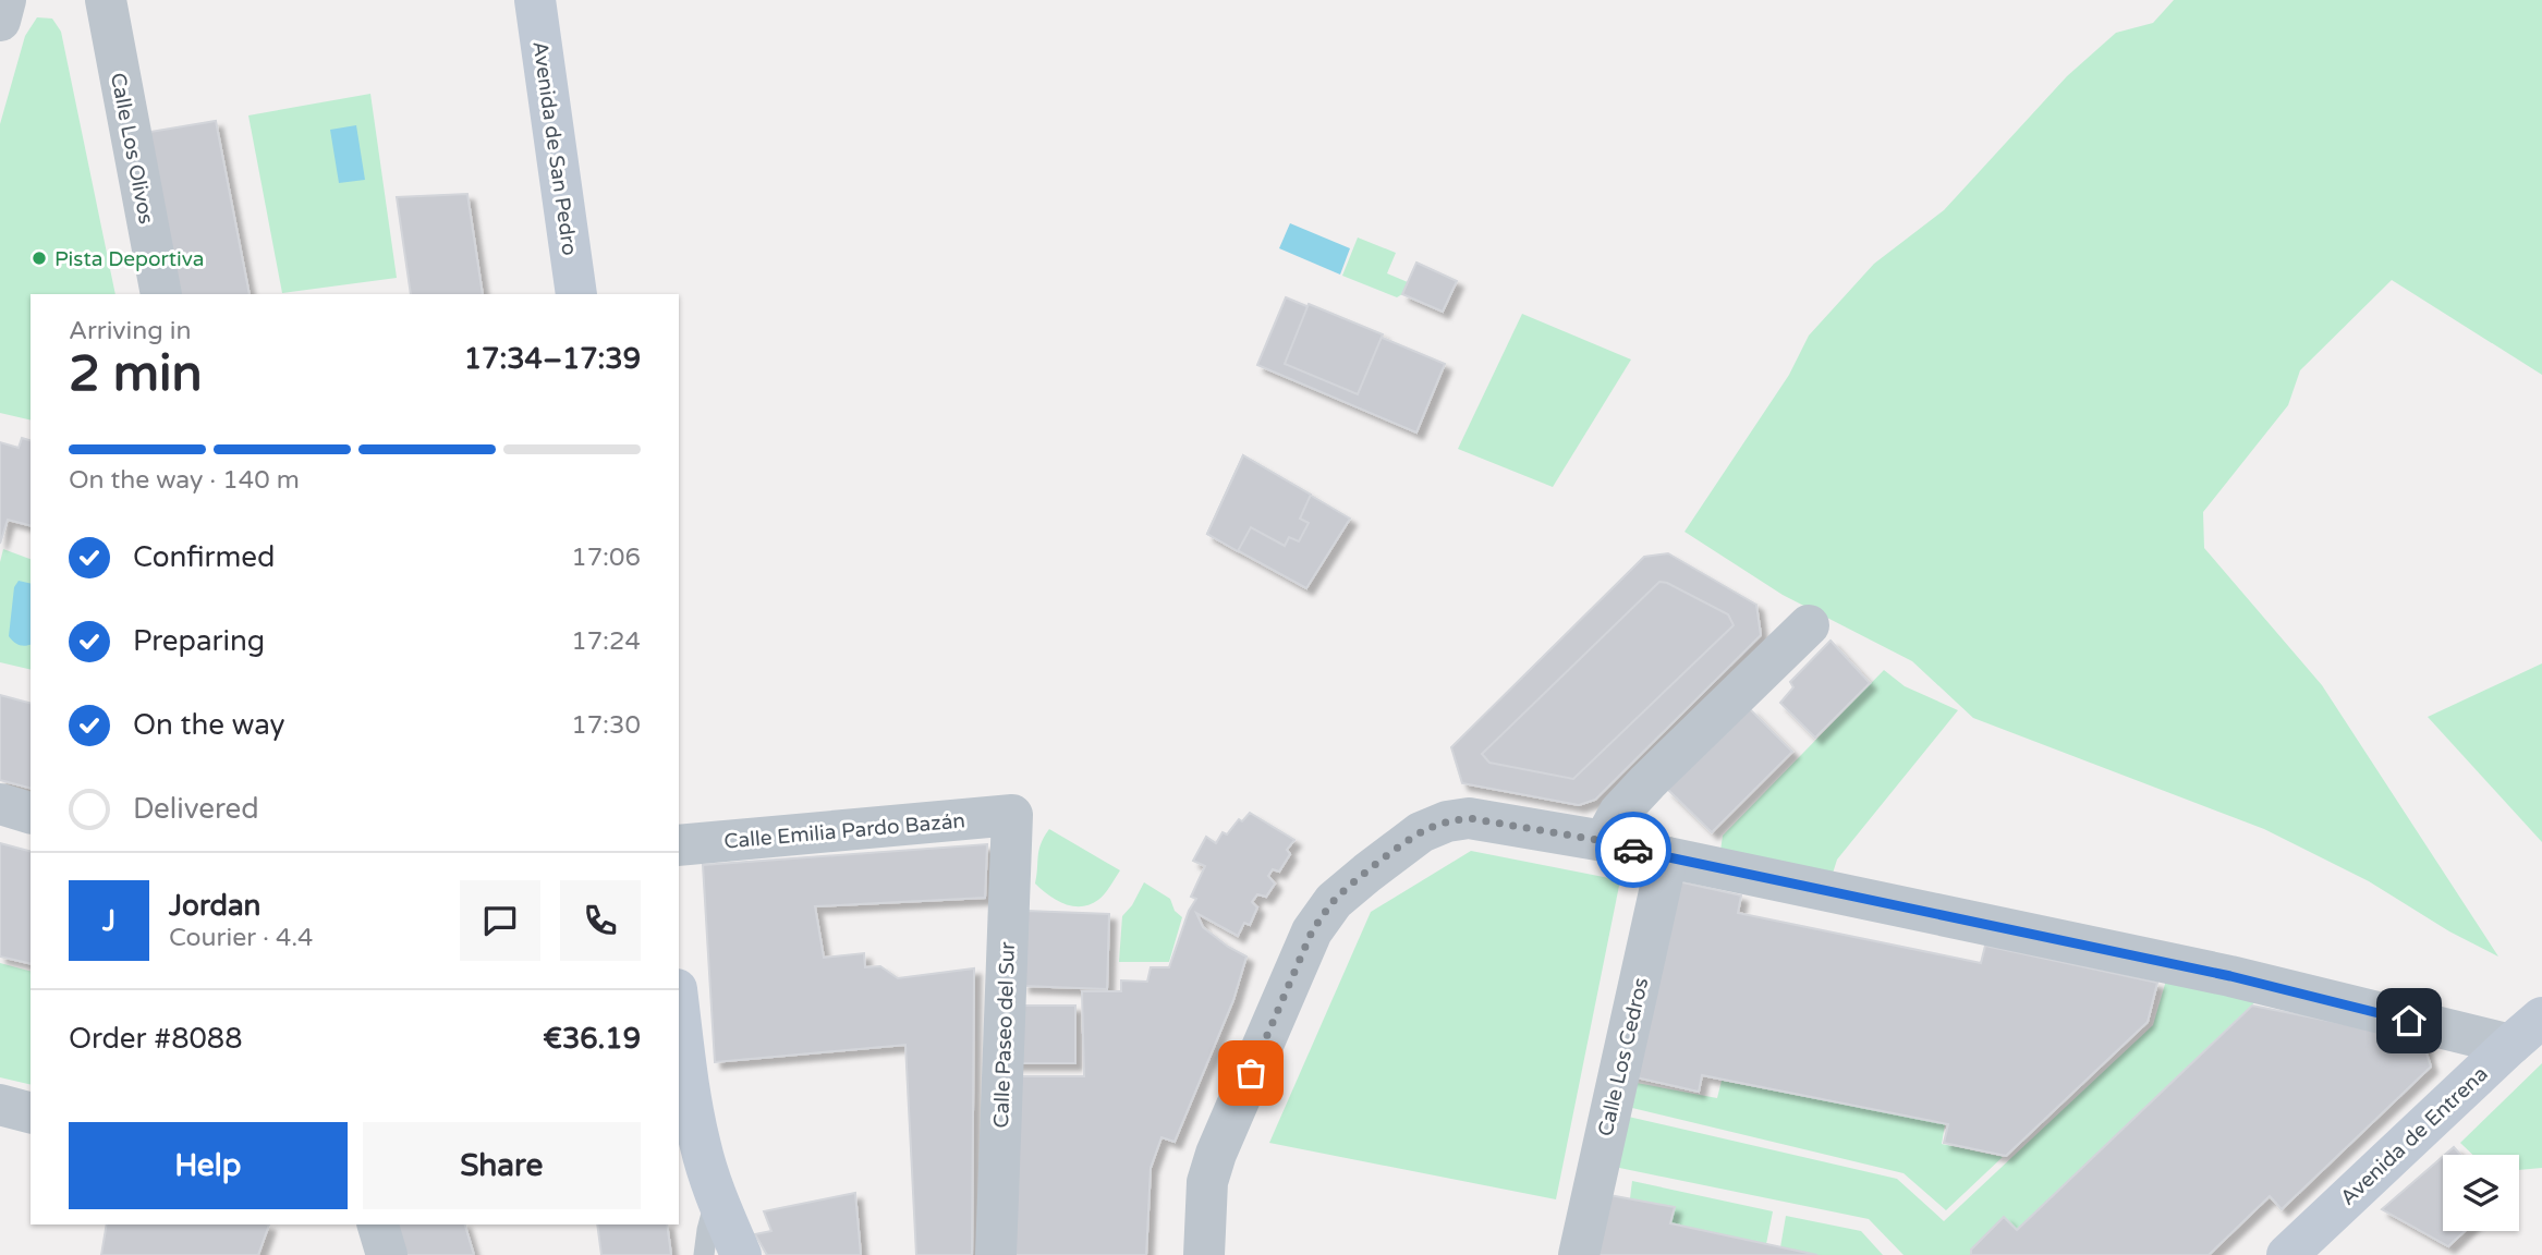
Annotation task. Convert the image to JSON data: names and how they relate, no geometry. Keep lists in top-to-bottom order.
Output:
{
  "streets": {
    "main road": ["Avenida de San Pedro", "Avenida de Entrena"],
    "street": [
      "Calle Los Olivos",
      "Calle Emilia Pardo Bazán",
      "Calle Paseo del Sur",
      "Calle Los Cedros"
    ]
  },
  "crossings": [
    ["Calle Emilia Pardo Bazán", "Calle Paseo del Sur"]
  ],
  "places": ["Pista Deportiva"],
  "page": {
    "heading": ["2 min", "Arriving in", "17:34–17:39"],
    "panel": [
      "Jordan",
      "Courier · 4.4",
      "Order #8088",
      "€36.19"
    ],
    "bar": "On the way · 140 m",
    "list": [
      ["Confirmed", "17:06"],
      ["Preparing", "17:24"],
      ["On the way", "17:30"],
      "Delivered"
    ],
    "round": "J",
    "buttons": ["Help", "Share"]
  }
}
